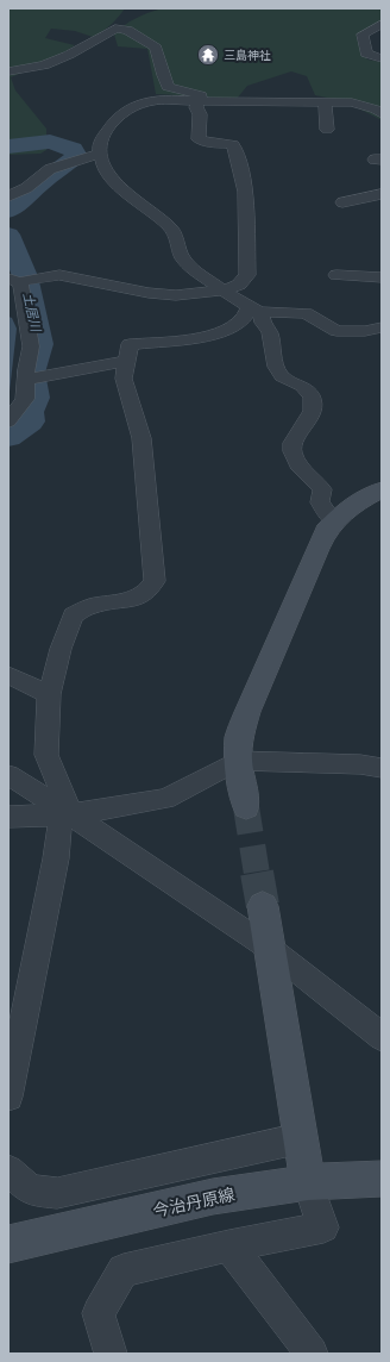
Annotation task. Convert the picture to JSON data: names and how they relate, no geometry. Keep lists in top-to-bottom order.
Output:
{
  "streets": {
    "street": ["今治丹原線"]
  },
  "water": ["土居川"],
  "places": {
    "temple": ["三島神社"]
  }
}
